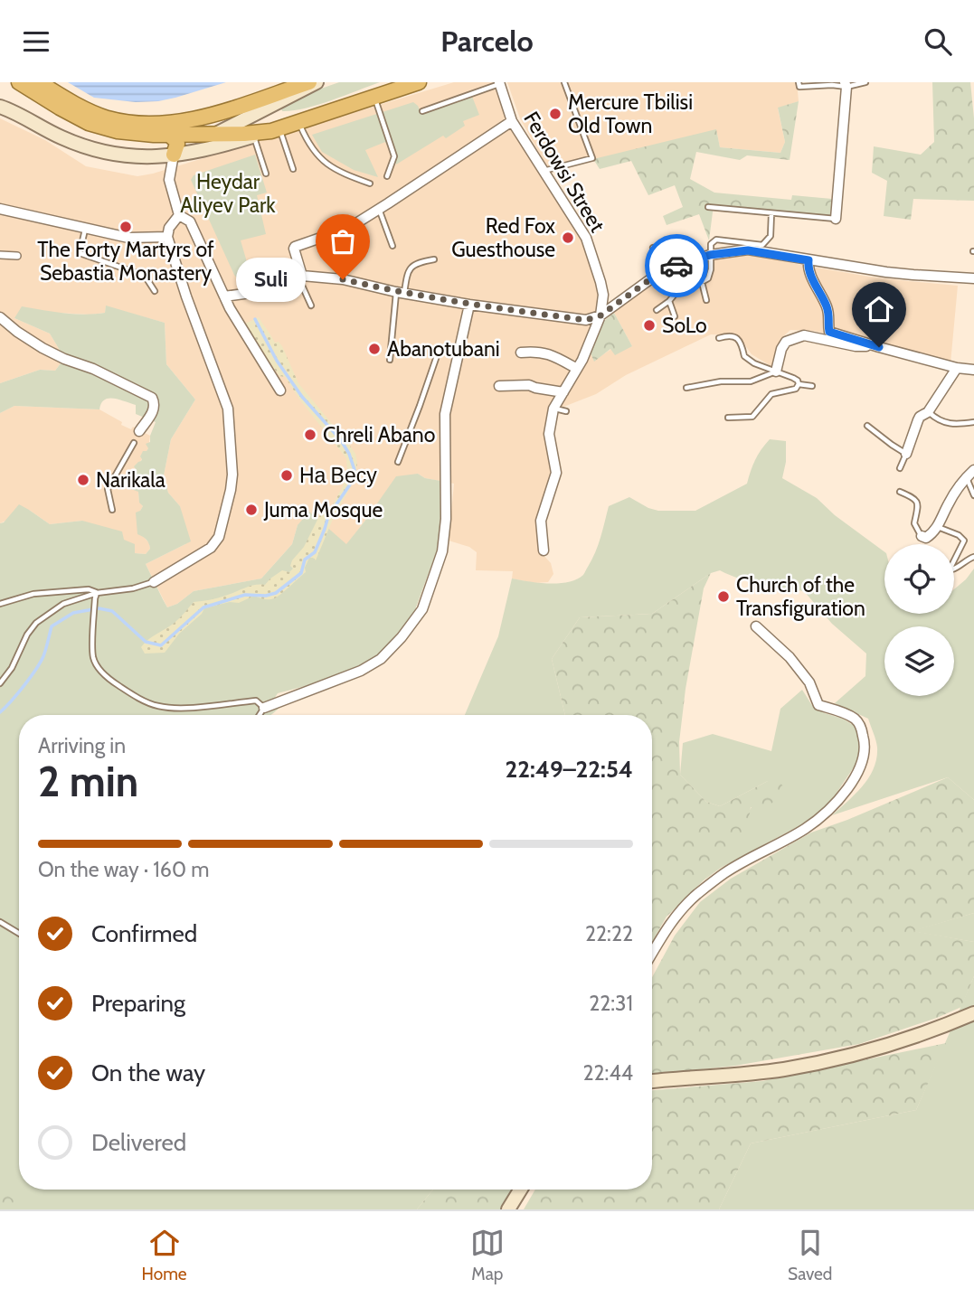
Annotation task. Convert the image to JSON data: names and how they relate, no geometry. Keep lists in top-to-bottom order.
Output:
{
  "streets": {
    "street": ["Ferdowsi Street"]
  },
  "parks": ["Heydar Aliyev Park"],
  "places": [
    "Mercure Tbilisi Old Town",
    "The Forty Martyrs of Sebastia Monastery",
    "Red Fox Guesthouse",
    "Suli",
    "SoLo",
    "Abanotubani",
    "Chreli Abano",
    "На Весу",
    "Narikala",
    "Juma Mosque",
    "Church of the Transfiguration"
  ],
  "page": {
    "header": "Parcelo",
    "bubble": "Suli",
    "heading": ["2 min", "Arriving in", "22:49–22:54"],
    "bar": "On the way · 160 m",
    "list": [
      ["Confirmed", "22:22"],
      ["Preparing", "22:31"],
      ["On the way", "22:44"],
      "Delivered"
    ],
    "tabs": ["Home", "Map", "Saved"]
  }
}
